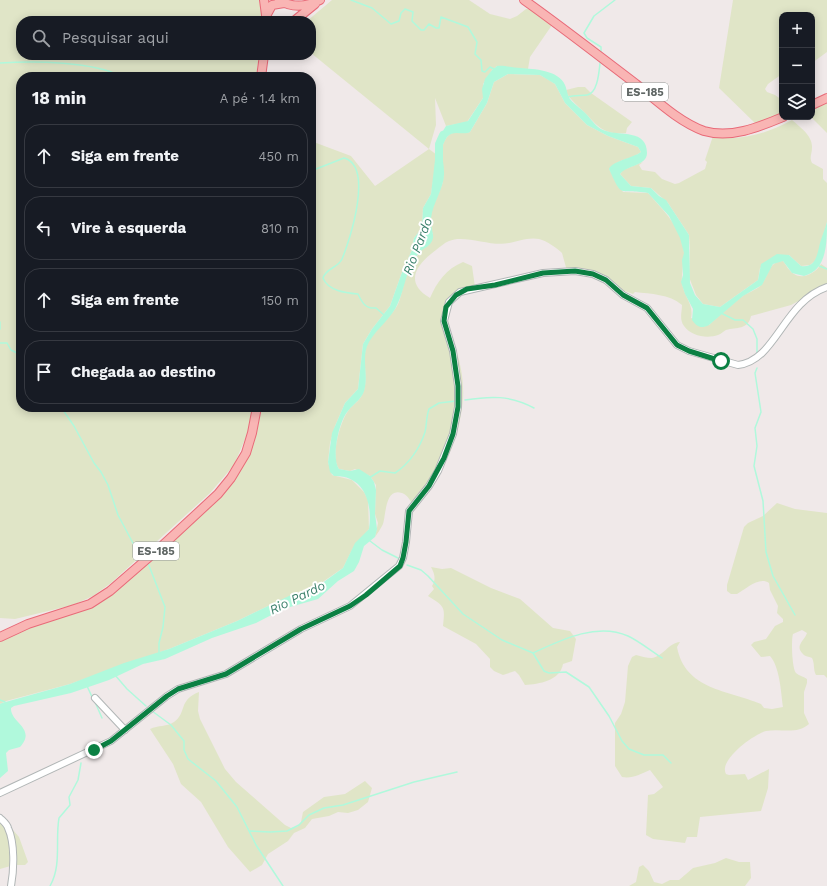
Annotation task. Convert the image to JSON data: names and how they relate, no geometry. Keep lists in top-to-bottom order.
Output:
{
  "streets": {
    "main road": ["ES-185"]
  },
  "water": ["Rio Pardo"],
  "page": {
    "map_buttons": ["+", "−"],
    "search": "Pesquisar aqui",
    "heading": ["18 min", "A pé · 1.4 km"],
    "list": [
      ["Siga em frente", "450 m"],
      ["Vire à esquerda", "810 m"],
      ["Siga em frente", "150 m"],
      "Chegada ao destino"
    ]
  }
}
